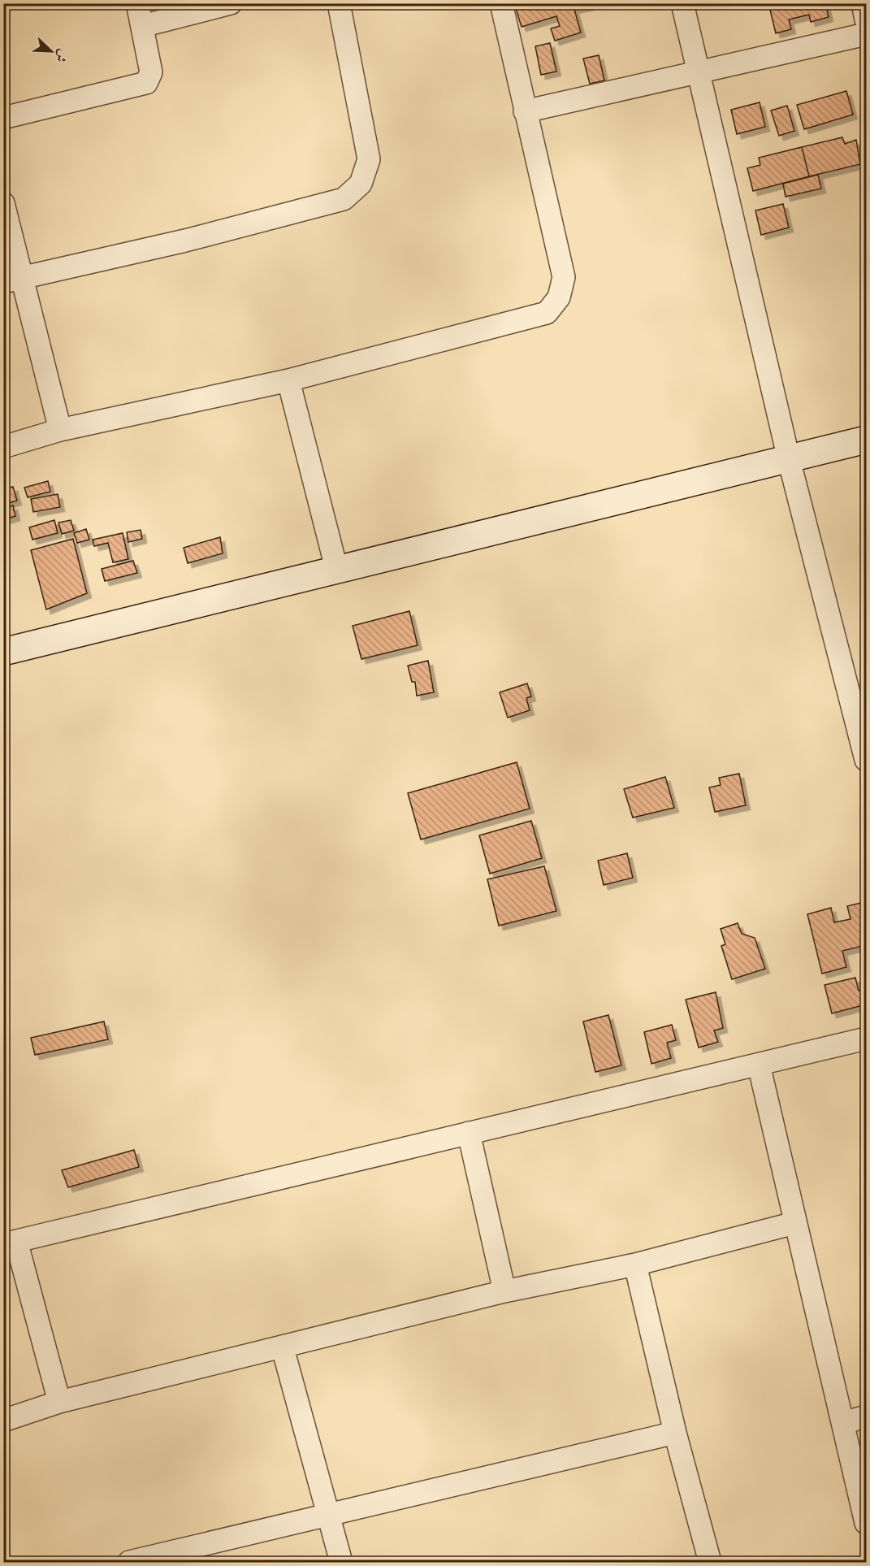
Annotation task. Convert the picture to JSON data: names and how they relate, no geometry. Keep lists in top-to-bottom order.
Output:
{
  "north": "bottom right"
}
